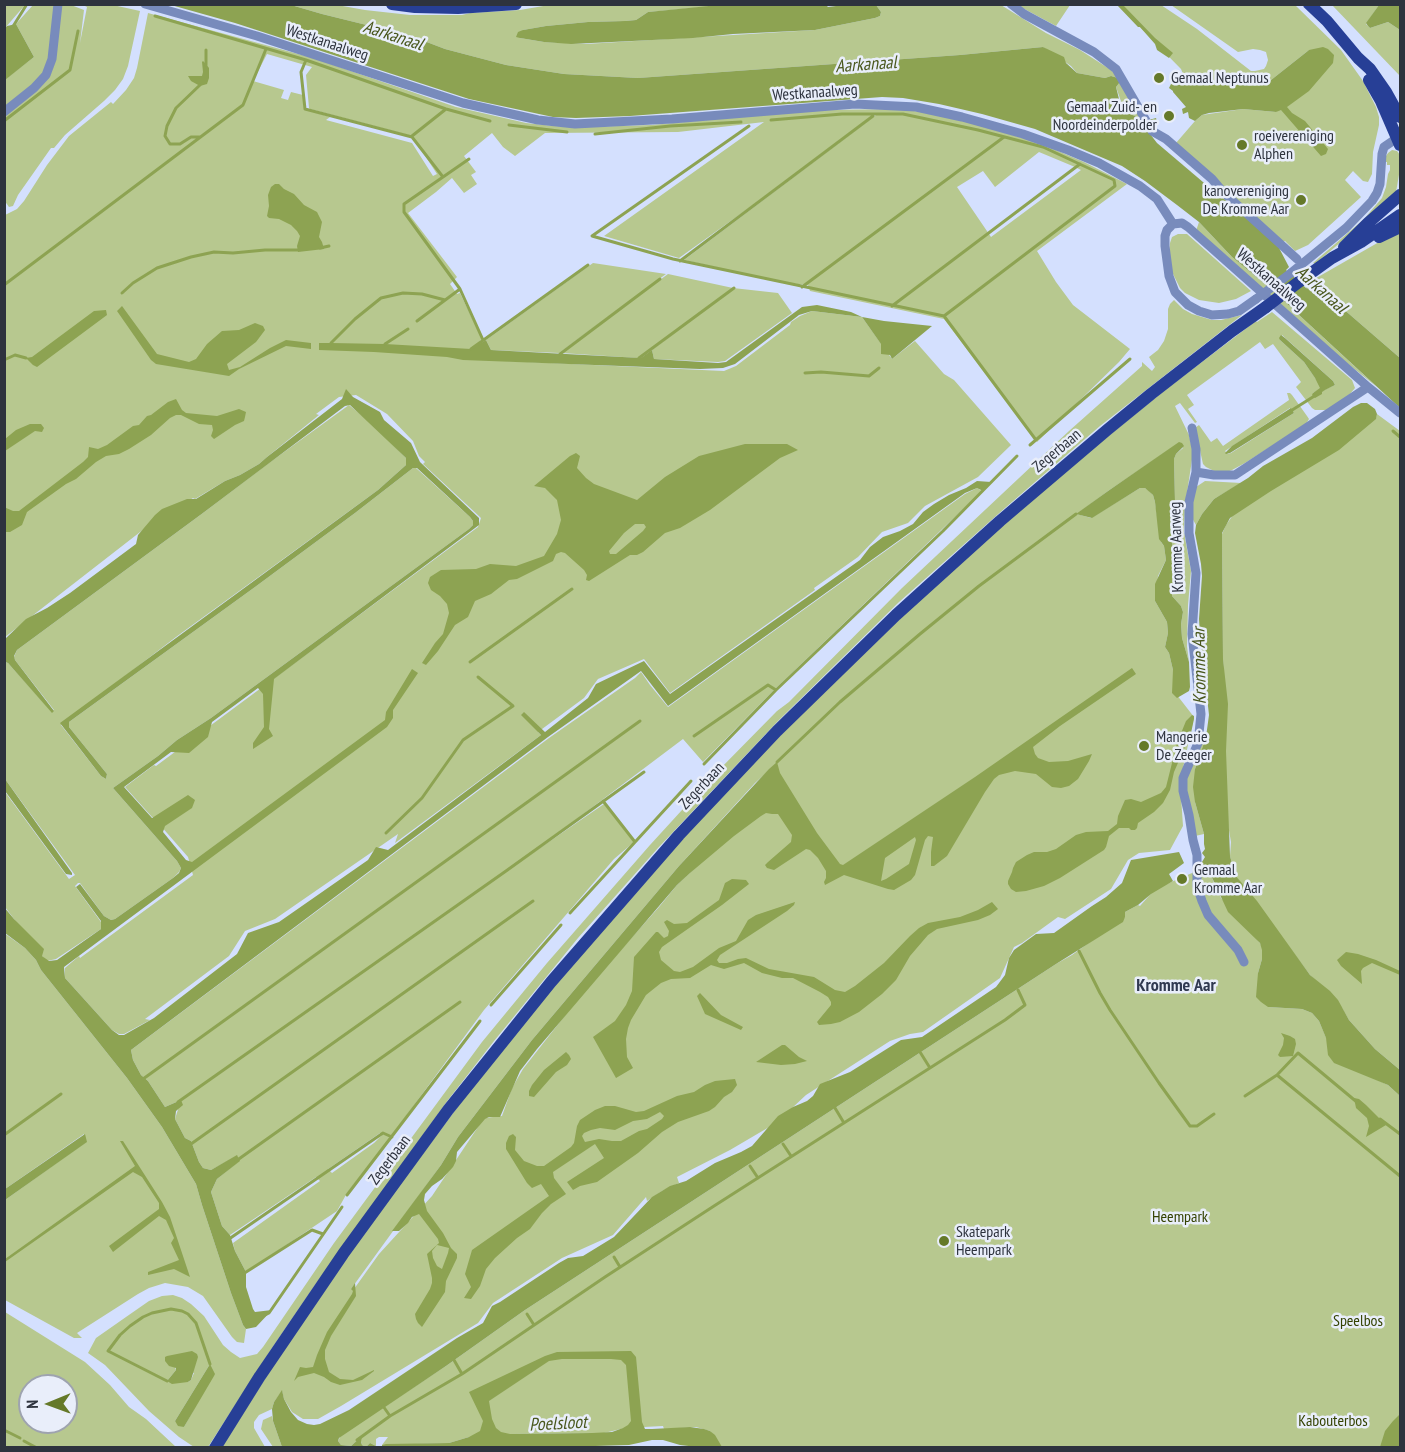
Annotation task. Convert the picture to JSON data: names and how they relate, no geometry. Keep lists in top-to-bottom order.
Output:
{
  "streets": {
    "main road": ["Zegerbaan"],
    "street": ["Westkanaalweg", "Kromme Aarweg"]
  },
  "crossings": [
    ["Westkanaalweg", "Zegerbaan"]
  ],
  "districts": ["Kromme Aar"],
  "water": ["Aarkanaal", "Kromme Aar", "Poelsloot"],
  "parks": ["Heempark", "Speelbos", "Kabouterbos"],
  "places": [
    "Gemaal Neptunus",
    "Gemaal Zuid- en Noordeinderpolder",
    "roeivereniging Alphen",
    "kanovereniging De Kromme Aar",
    "Mangerie De Zeeger",
    "Gemaal Kromme Aar",
    "Skatepark Heempark"
  ],
  "north": "left"
}
